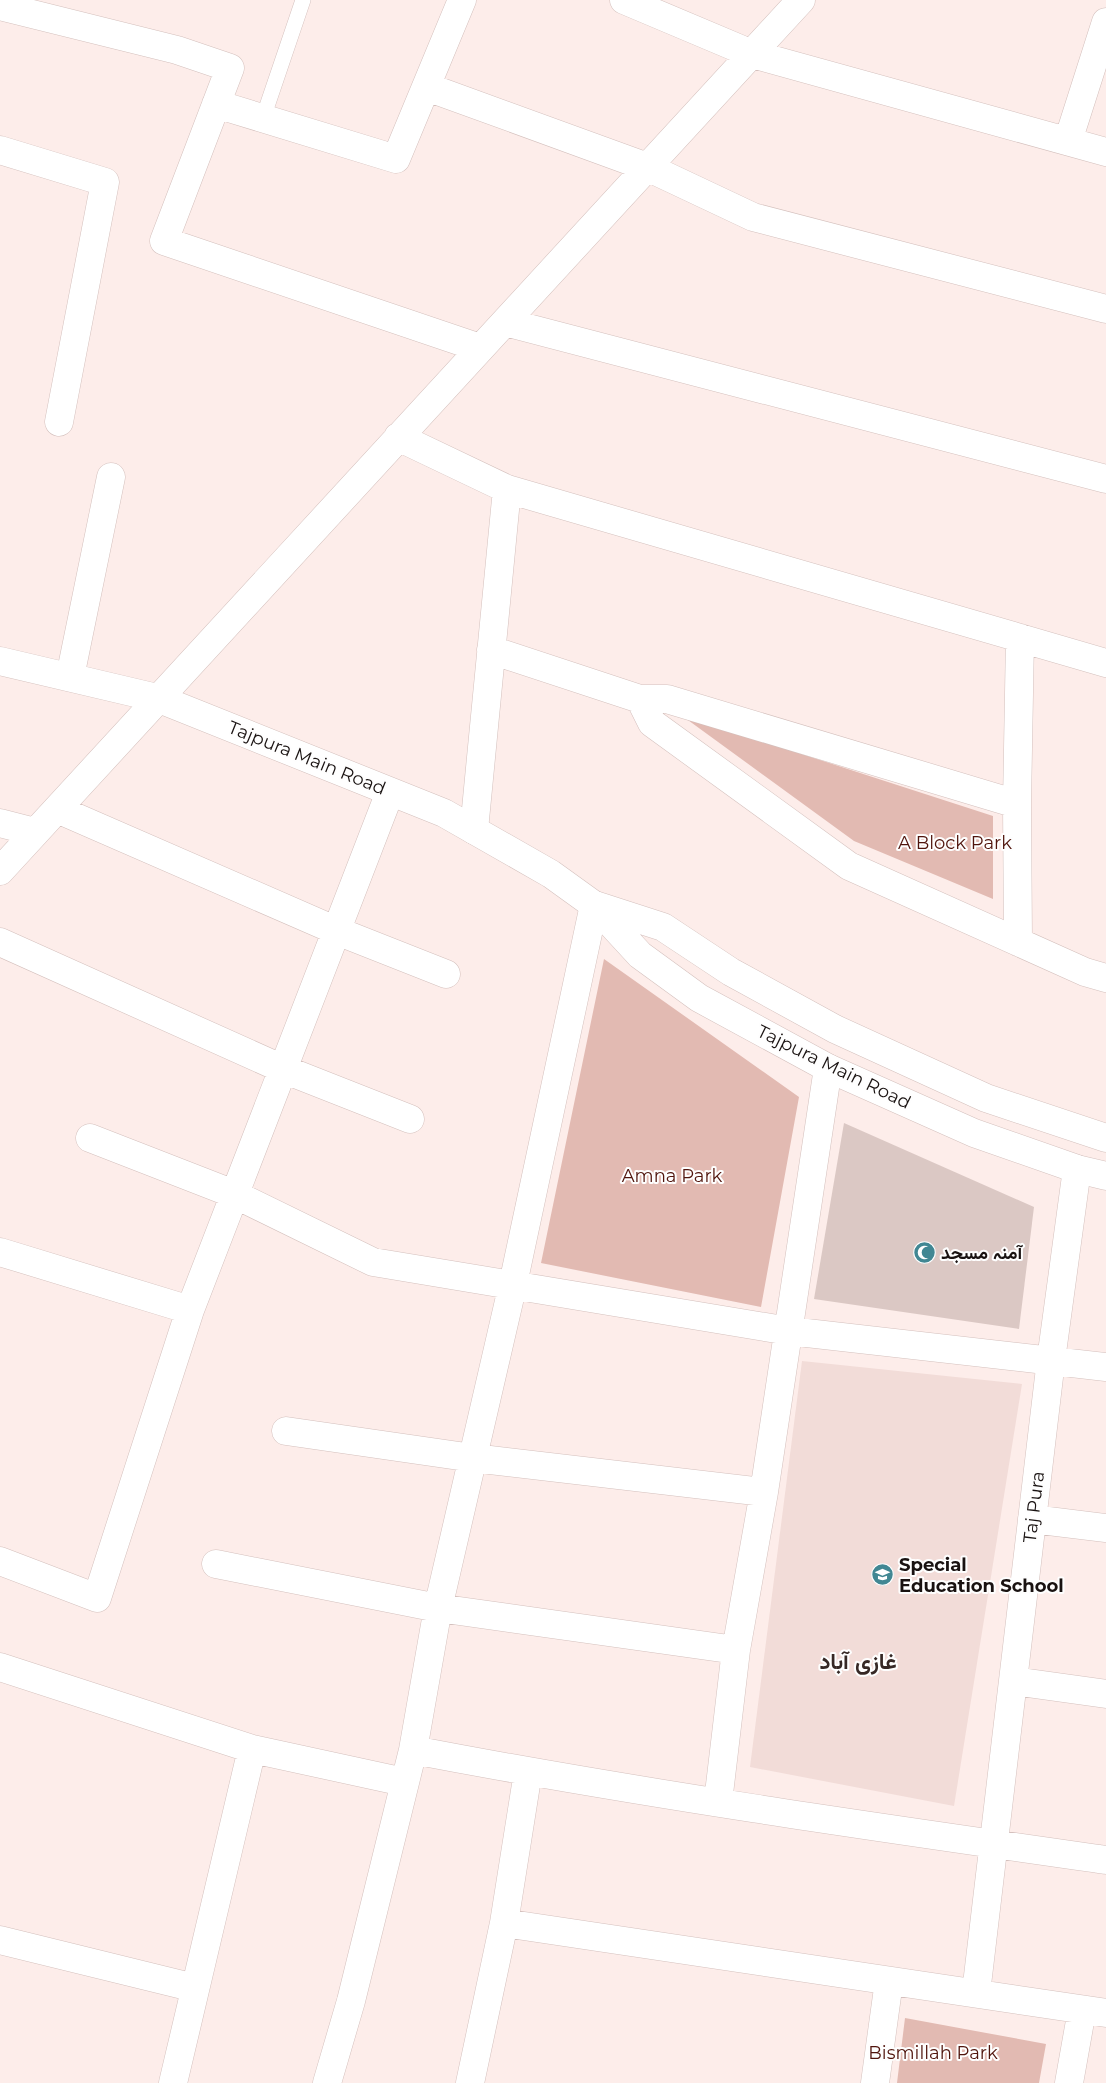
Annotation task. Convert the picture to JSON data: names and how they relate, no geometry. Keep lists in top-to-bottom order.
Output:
{
  "streets": {
    "street": ["Tajpura Main Road", "Taj Pura"]
  },
  "crossings": [
    ["Tajpura Main Road", "Taj Pura"]
  ],
  "districts": ["غازى آباد"],
  "parks": ["A Block Park", "Amna Park", "Bismillah Park"],
  "places": {
    "mosque": ["آمنہ مسجد"],
    "school or university": ["Special Education School"]
  }
}
